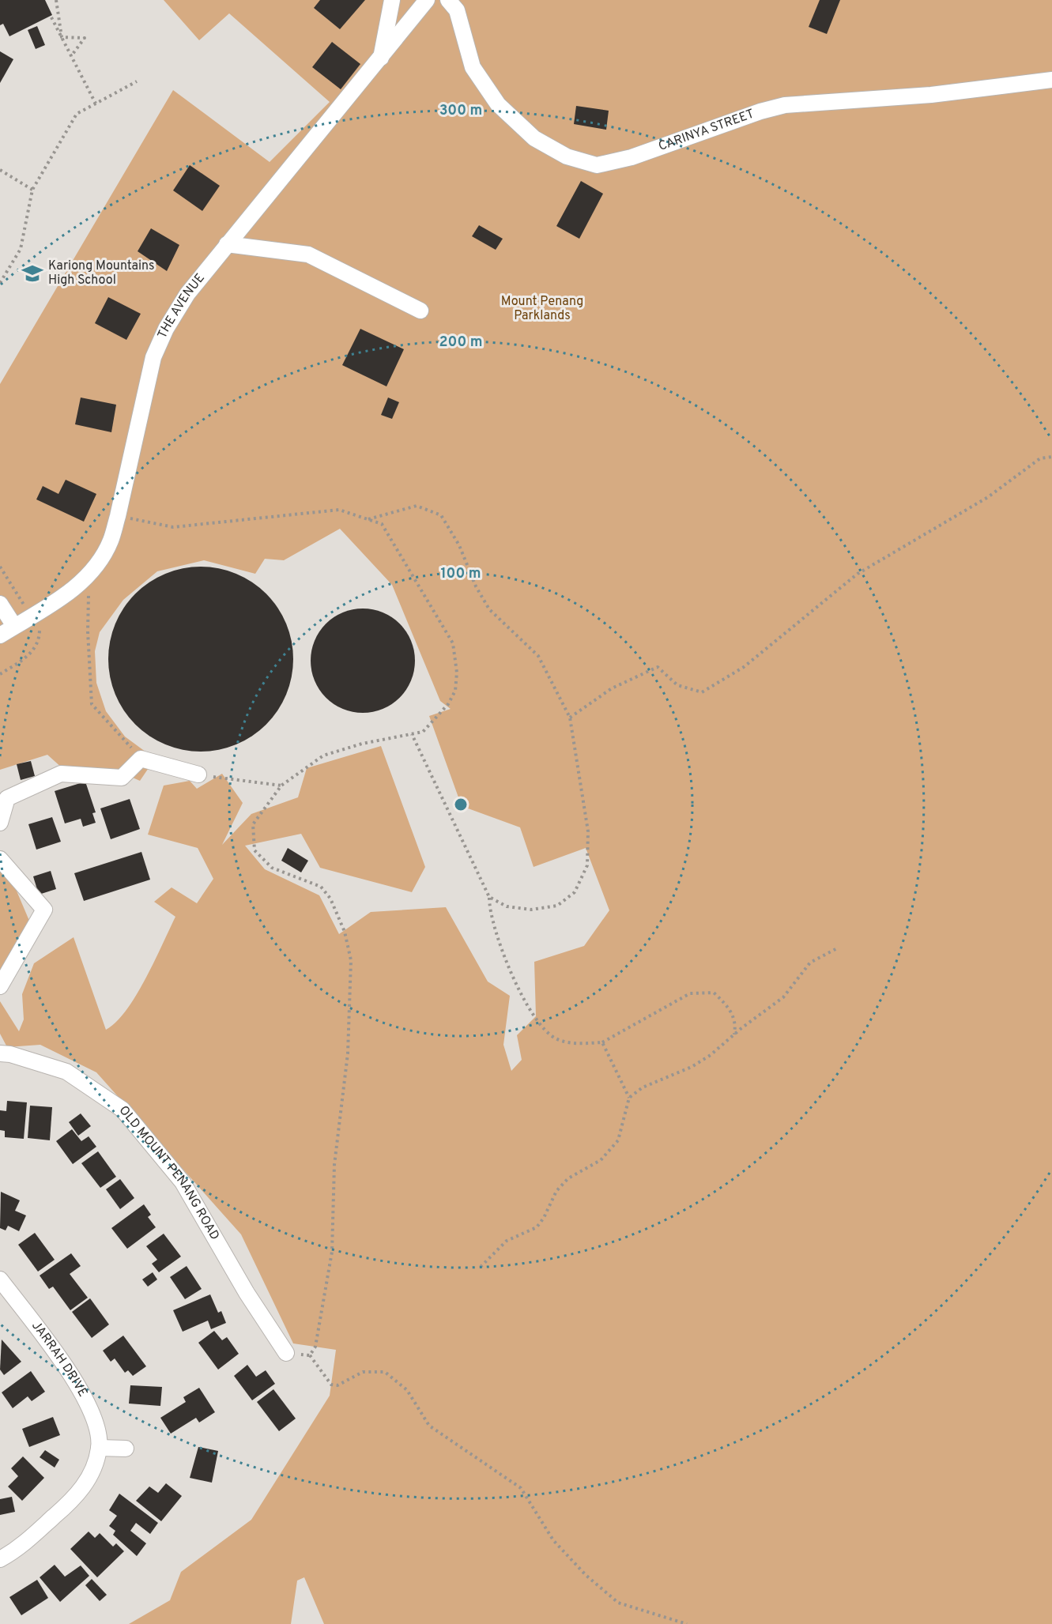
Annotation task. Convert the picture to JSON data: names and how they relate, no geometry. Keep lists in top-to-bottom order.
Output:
{
  "streets": {
    "street": [
      "CARINYA STREET",
      "THE AVENUE",
      "OLD MOUNT PENANG ROAD",
      "JARRAH DRIVE"
    ]
  },
  "parks": ["Mount Penang Parklands"],
  "places": {
    "school or university": ["Kariong Mountains High School"]
  },
  "rings": ["300 m", "200 m", "100 m"]
}
